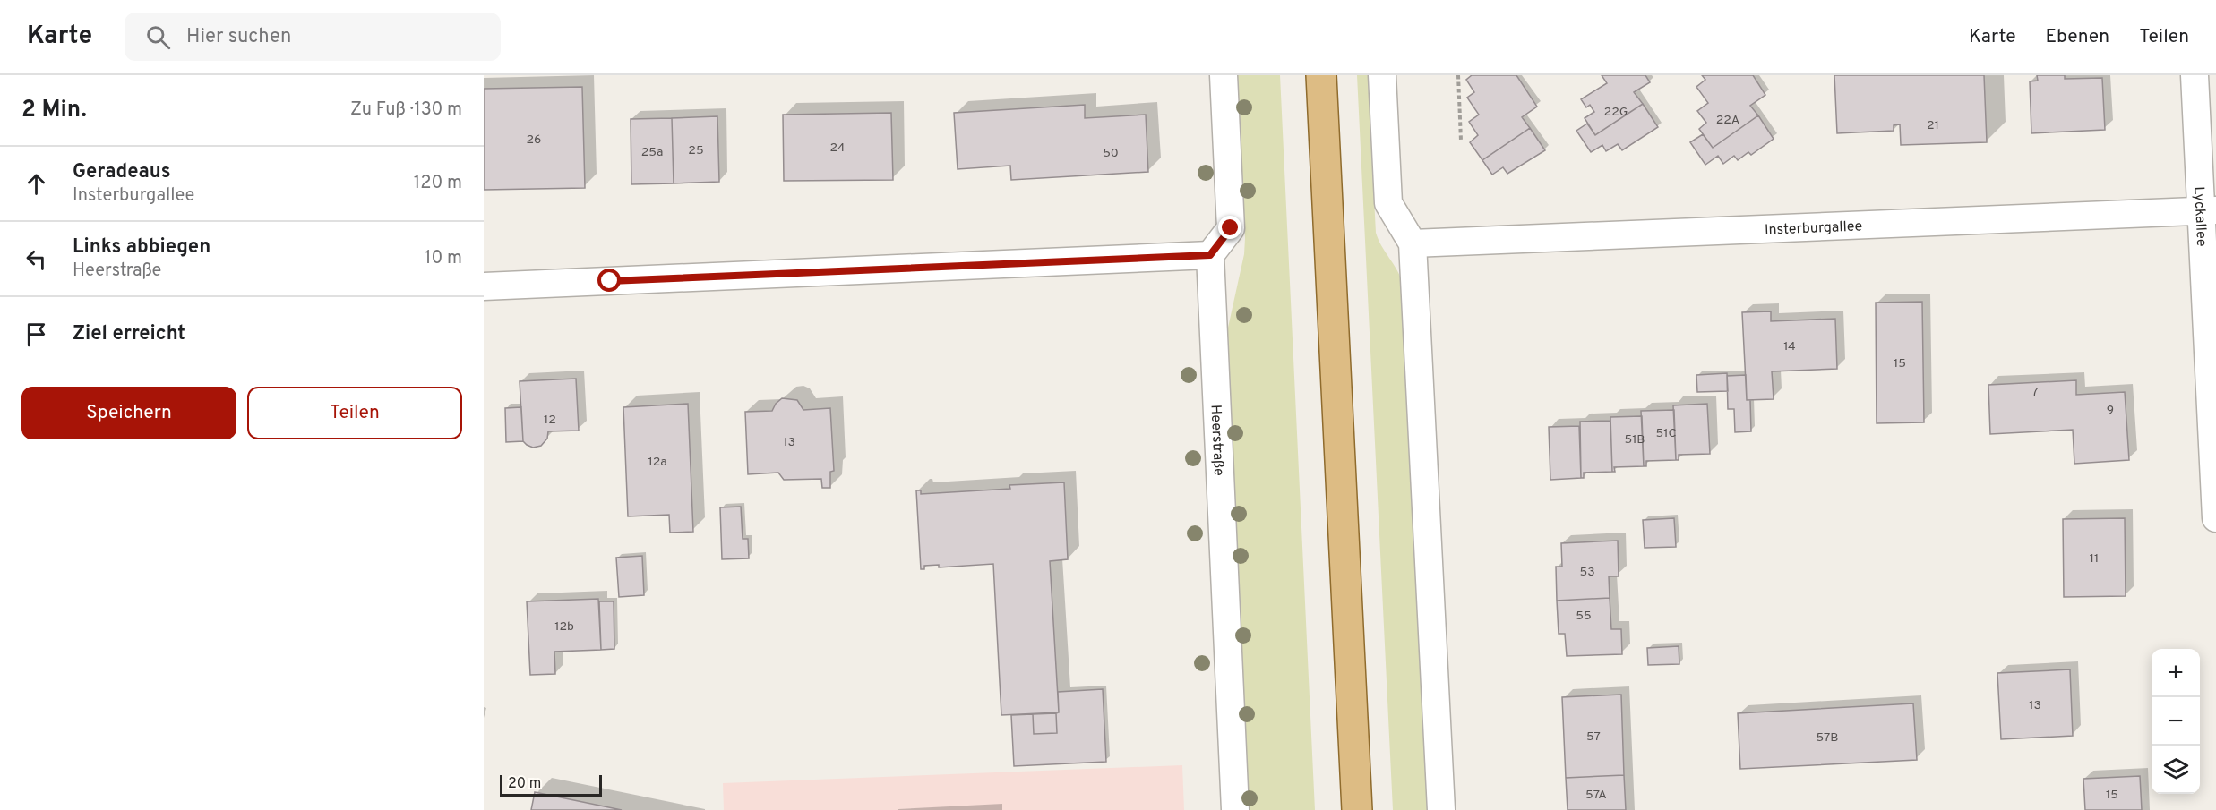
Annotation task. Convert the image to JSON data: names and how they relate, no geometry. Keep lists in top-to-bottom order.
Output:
{
  "streets": {
    "street": ["Lyckallee", "Insterburgallee", "Heerstraße"]
  },
  "crossings": [
    ["Lyckallee", "Insterburgallee"]
  ],
  "house_numbers": [
    "22G",
    "22A",
    "21",
    "26",
    "24",
    "25",
    "25a",
    "50",
    "14",
    "15",
    "7",
    "9",
    "12",
    "51C",
    "51B",
    "13",
    "12a",
    "11",
    "53",
    "55",
    "12b",
    "13",
    "57",
    "57B",
    "57A",
    "15"
  ],
  "scale_bar": "20 m",
  "page": {
    "header": "Karte",
    "search": "Hier suchen",
    "nav": ["Karte", "Ebenen", "Teilen"],
    "heading": ["2 Min.", "Zu Fuß · 130 m"],
    "list": [
      ["Geradeaus", "Insterburgallee", "120 m"],
      ["Links abbiegen", "Heerstraße", "10 m"],
      "Ziel erreicht"
    ],
    "buttons": ["Speichern", "Teilen"],
    "map_buttons": ["+", "−"],
    "scale": "20 m"
  }
}
